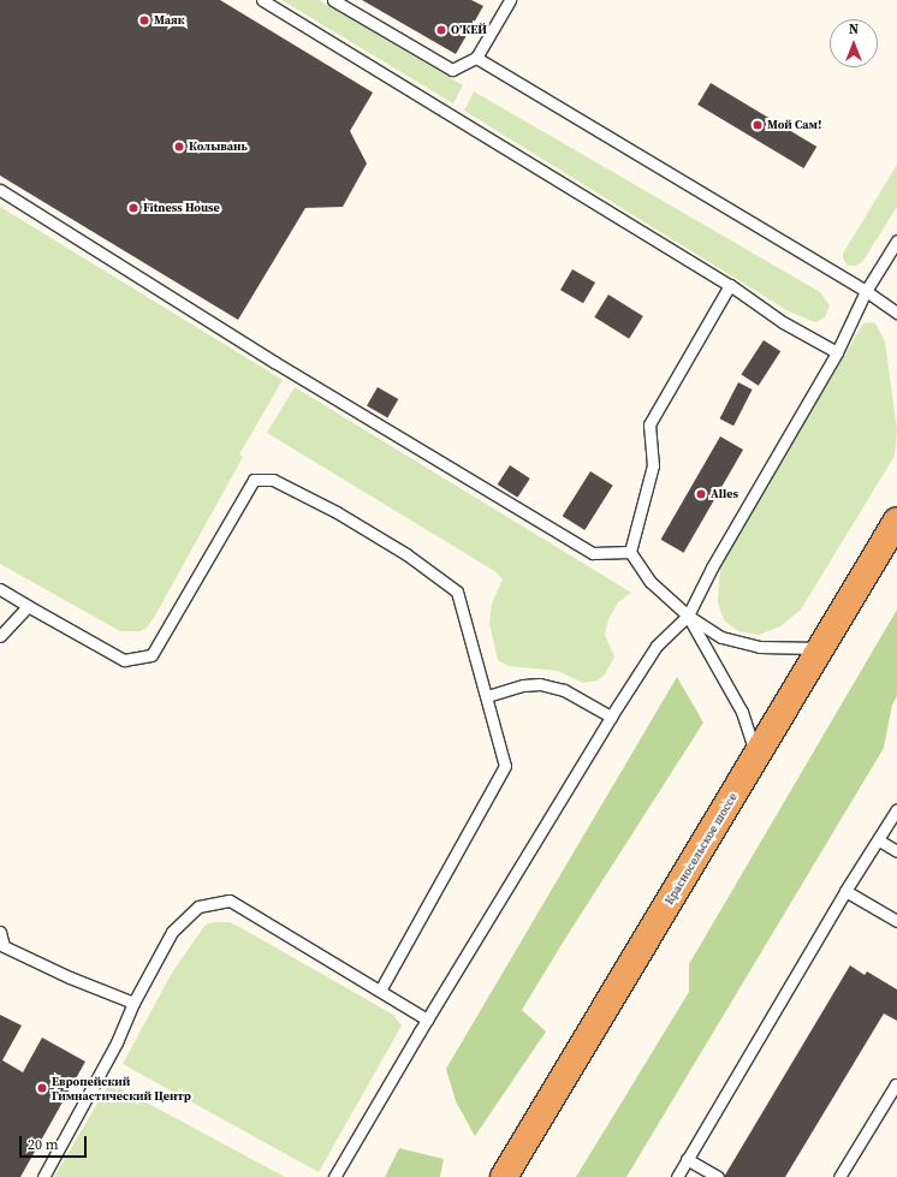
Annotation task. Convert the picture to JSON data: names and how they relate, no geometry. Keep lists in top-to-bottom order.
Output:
{
  "streets": {
    "highway": ["Красносельское шоссе"]
  },
  "places": [
    "Маяк",
    "О’КЕЙ",
    "Мой Сам!",
    "Колывань",
    "Fitness House",
    "Alles",
    "Европейский Гимнастический Центр"
  ],
  "scale_bar": "20 m",
  "north": "top"
}
